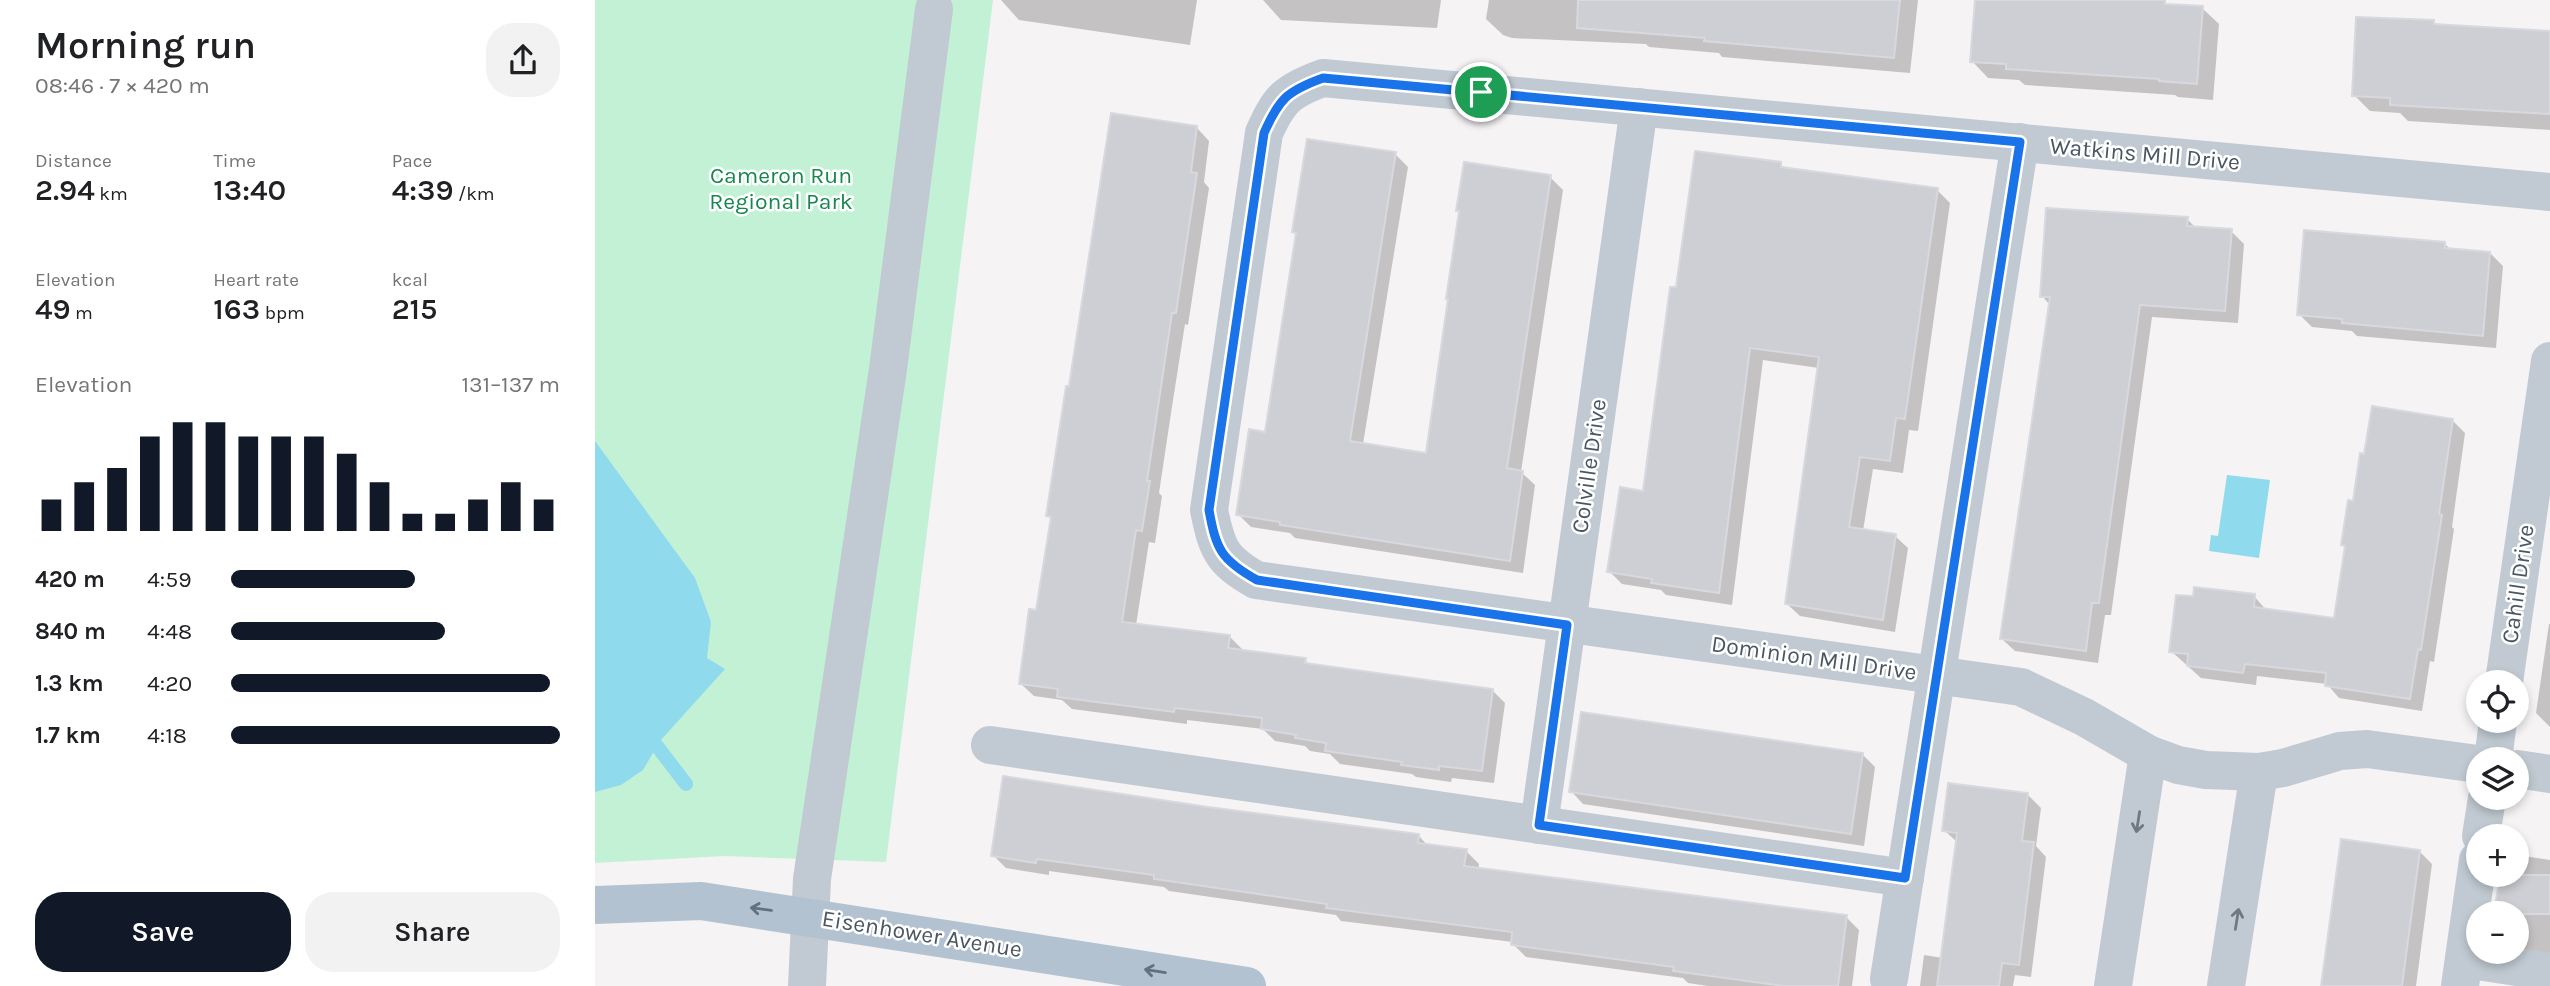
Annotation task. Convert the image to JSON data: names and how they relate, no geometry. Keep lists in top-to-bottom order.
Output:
{
  "streets": {
    "main road": ["Eisenhower Avenue"],
    "street": [
      "Watkins Mill Drive",
      "Colville Drive",
      "Cahill Drive",
      "Dominion Mill Drive"
    ]
  },
  "crossings": [
    ["Watkins Mill Drive", "Colville Drive"],
    ["Watkins Mill Drive", "Dominion Mill Drive"],
    ["Colville Drive", "Dominion Mill Drive"]
  ],
  "one_way": ["Eisenhower Avenue"],
  "parks": ["Cameron Run Regional Park"],
  "page": {
    "heading": ["Morning run", "08:46 · 7 × 420 m"],
    "stats": [
      ["Distance", "2.94 km"],
      ["Time", "13:40"],
      ["Pace", "4:39 /km"],
      ["Elevation", "49 m"],
      ["Heart rate", "163 bpm"],
      ["kcal", "215"]
    ],
    "chart": ["Elevation", "131–137 m"],
    "list": [
      {
        "name": "420 m",
        "note": "4:59"
      },
      {
        "name": "840 m",
        "note": "4:48"
      },
      {
        "name": "1.3 km",
        "note": "4:20"
      },
      {
        "name": "1.7 km",
        "note": "4:18"
      }
    ],
    "map_buttons": ["+", "−"],
    "buttons": ["Save", "Share"]
  }
}
